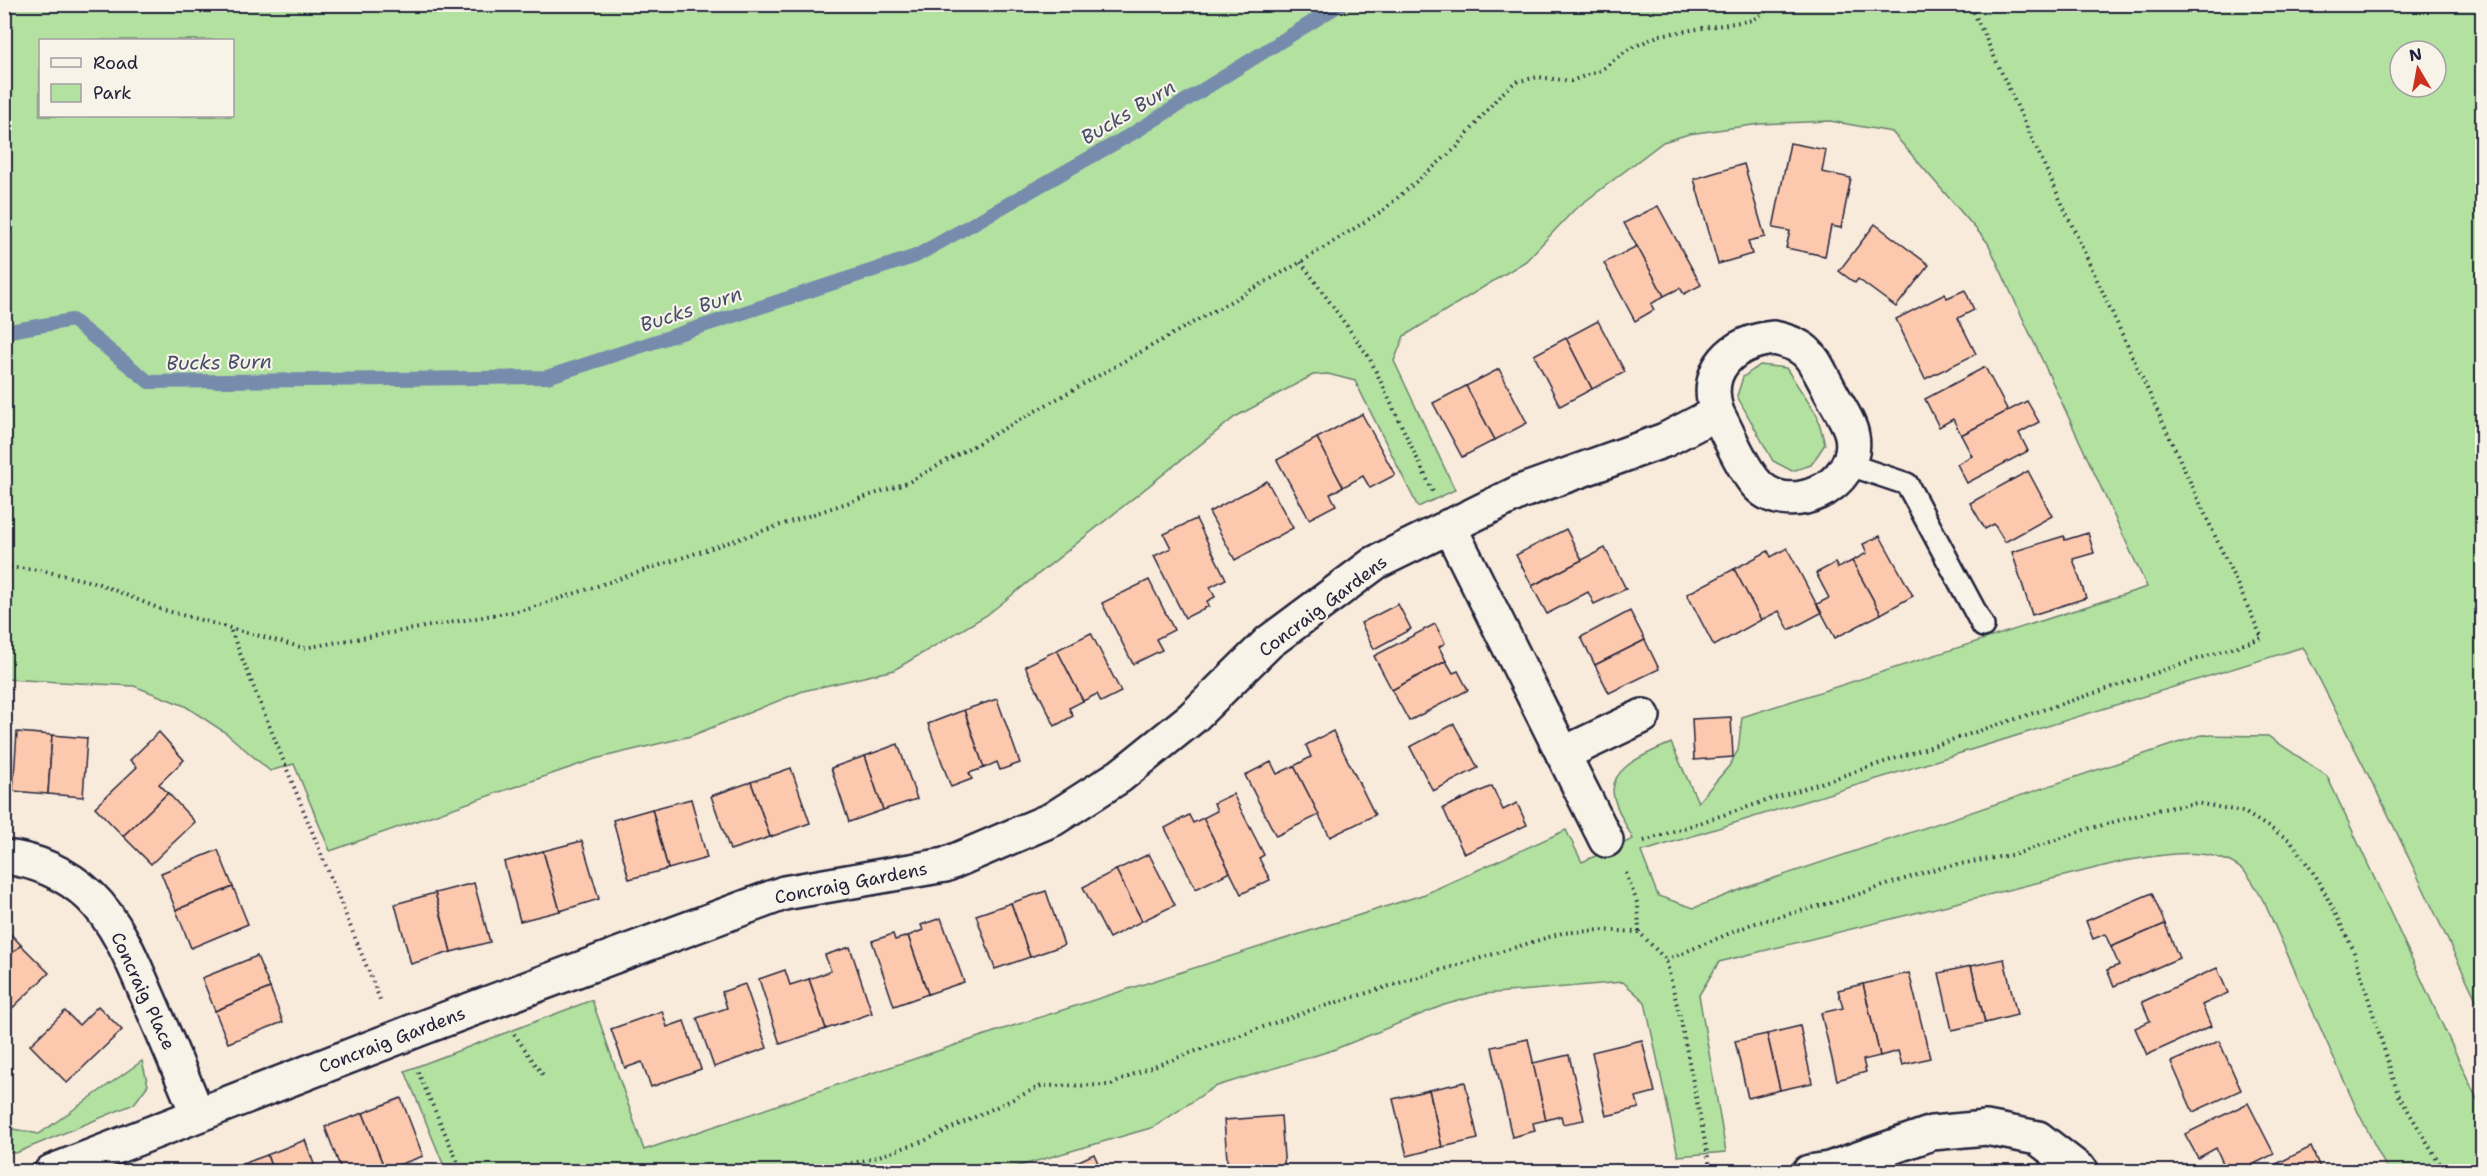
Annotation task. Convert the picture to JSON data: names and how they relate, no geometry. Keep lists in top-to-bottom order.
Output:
{
  "streets": {
    "street": ["Concraig Gardens", "Concraig Place"]
  },
  "crossings": [
    ["Concraig Gardens", "Concraig Place"]
  ],
  "water": ["Bucks Burn"],
  "legend": ["Road", "Park"],
  "north": "top"
}
